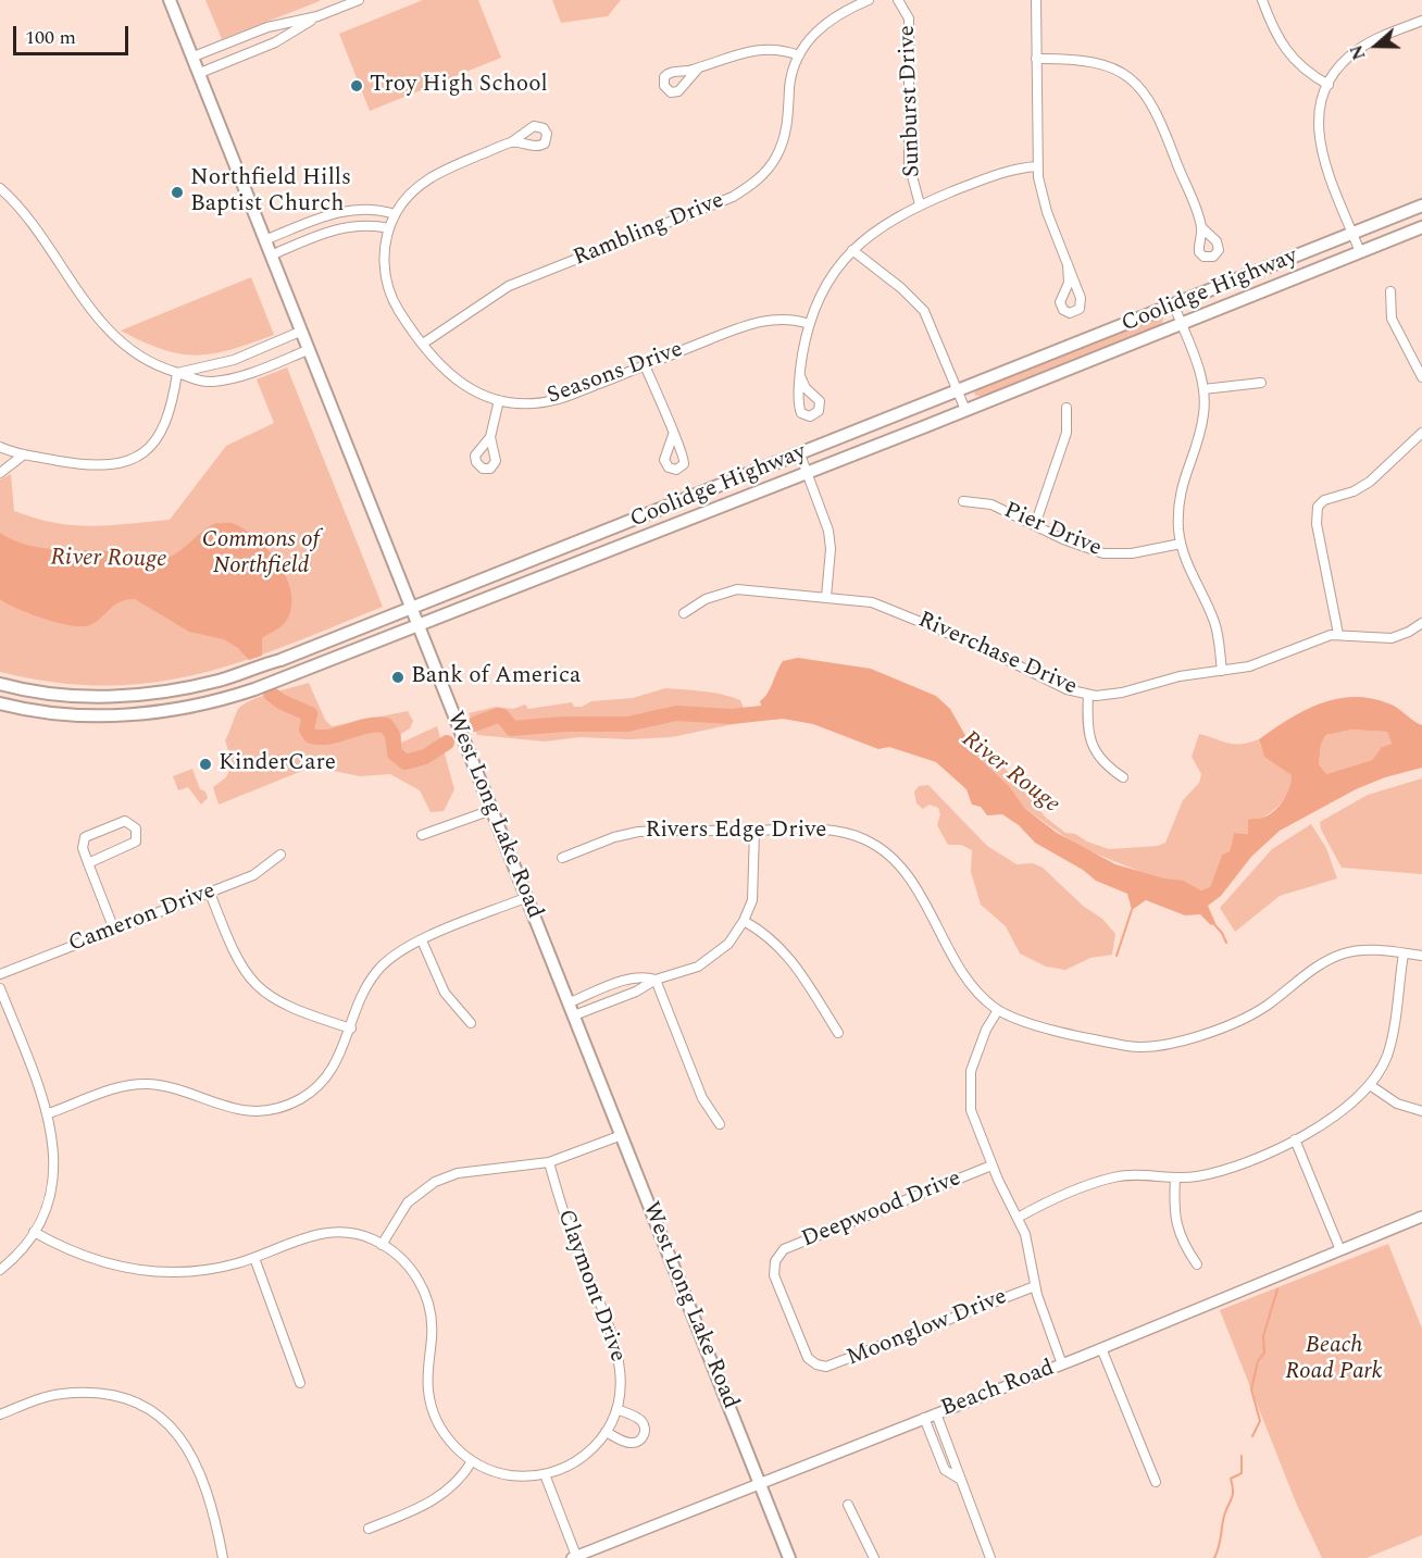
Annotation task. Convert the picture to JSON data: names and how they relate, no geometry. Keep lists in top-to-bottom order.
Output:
{
  "streets": {
    "main road": ["Coolidge Highway", "West Long Lake Road"],
    "street": [
      "Sunburst Drive",
      "Rambling Drive",
      "Seasons Drive",
      "Pier Drive",
      "Riverchase Drive",
      "Rivers Edge Drive",
      "Cameron Drive",
      "Deepwood Drive",
      "Claymont Drive",
      "Moonglow Drive",
      "Beach Road"
    ]
  },
  "crossings": [
    ["Rambling Drive", "Seasons Drive"],
    ["Coolidge Highway", "West Long Lake Road"],
    ["West Long Lake Road", "Beach Road"],
    ["Deepwood Drive", "Moonglow Drive"]
  ],
  "water": ["River Rouge"],
  "parks": ["Commons of Northfield", "Beach Road Park"],
  "places": [
    "Troy High School",
    "Northfield Hills Baptist Church",
    "Bank of America",
    "KinderCare"
  ],
  "scale_bar": "100 m",
  "north": "left"
}
